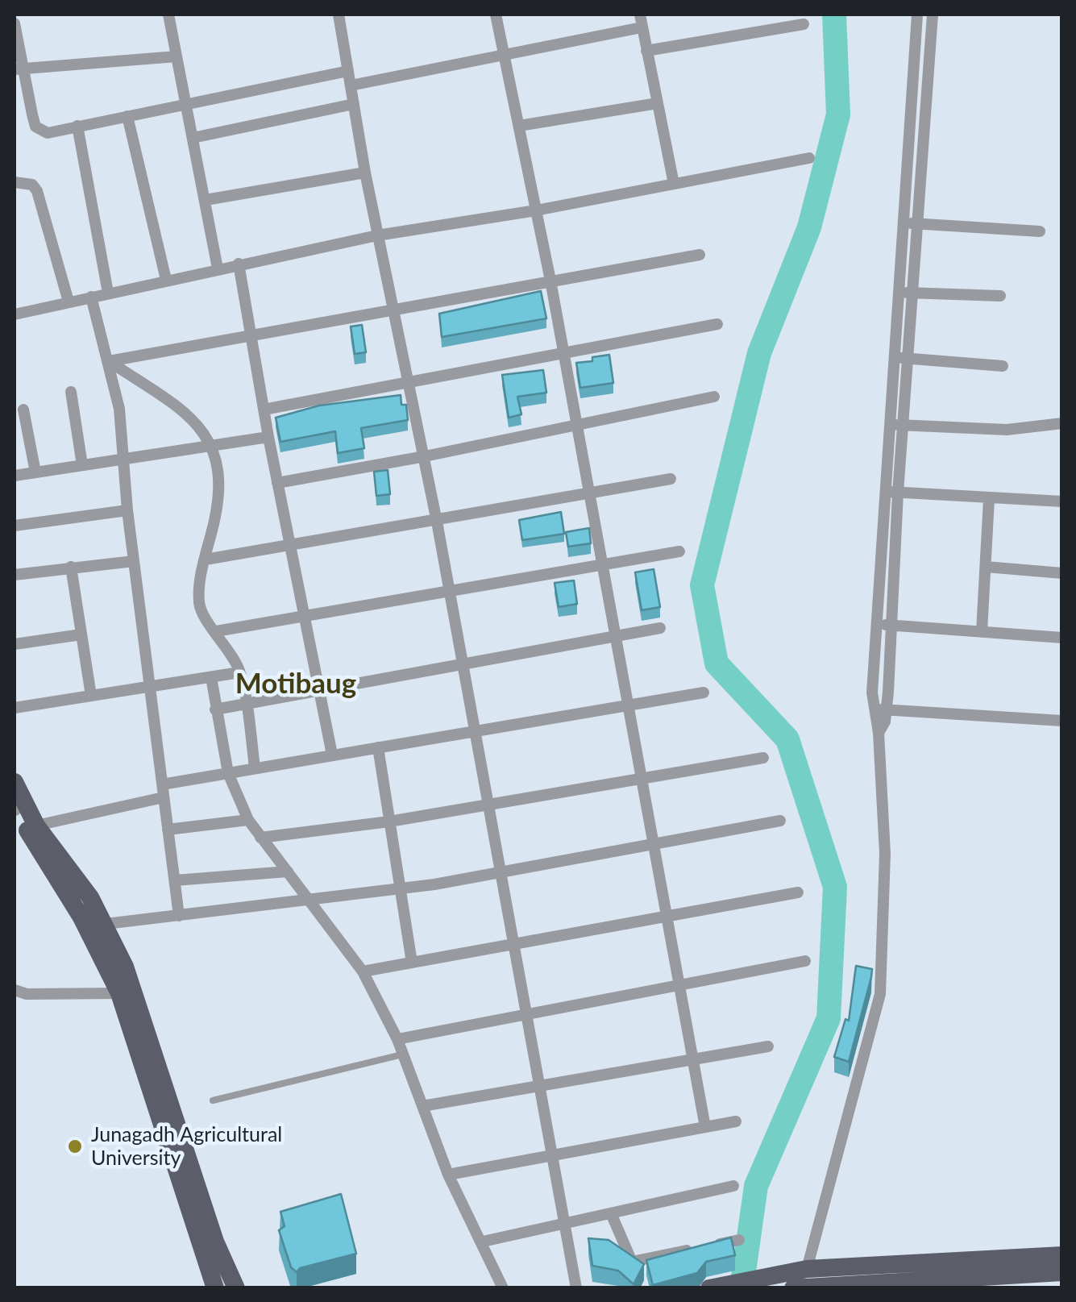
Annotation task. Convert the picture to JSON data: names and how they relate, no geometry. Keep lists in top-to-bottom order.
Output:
{
  "districts": ["Motibaug"],
  "places": ["Junagadh Agricultural University"]
}
